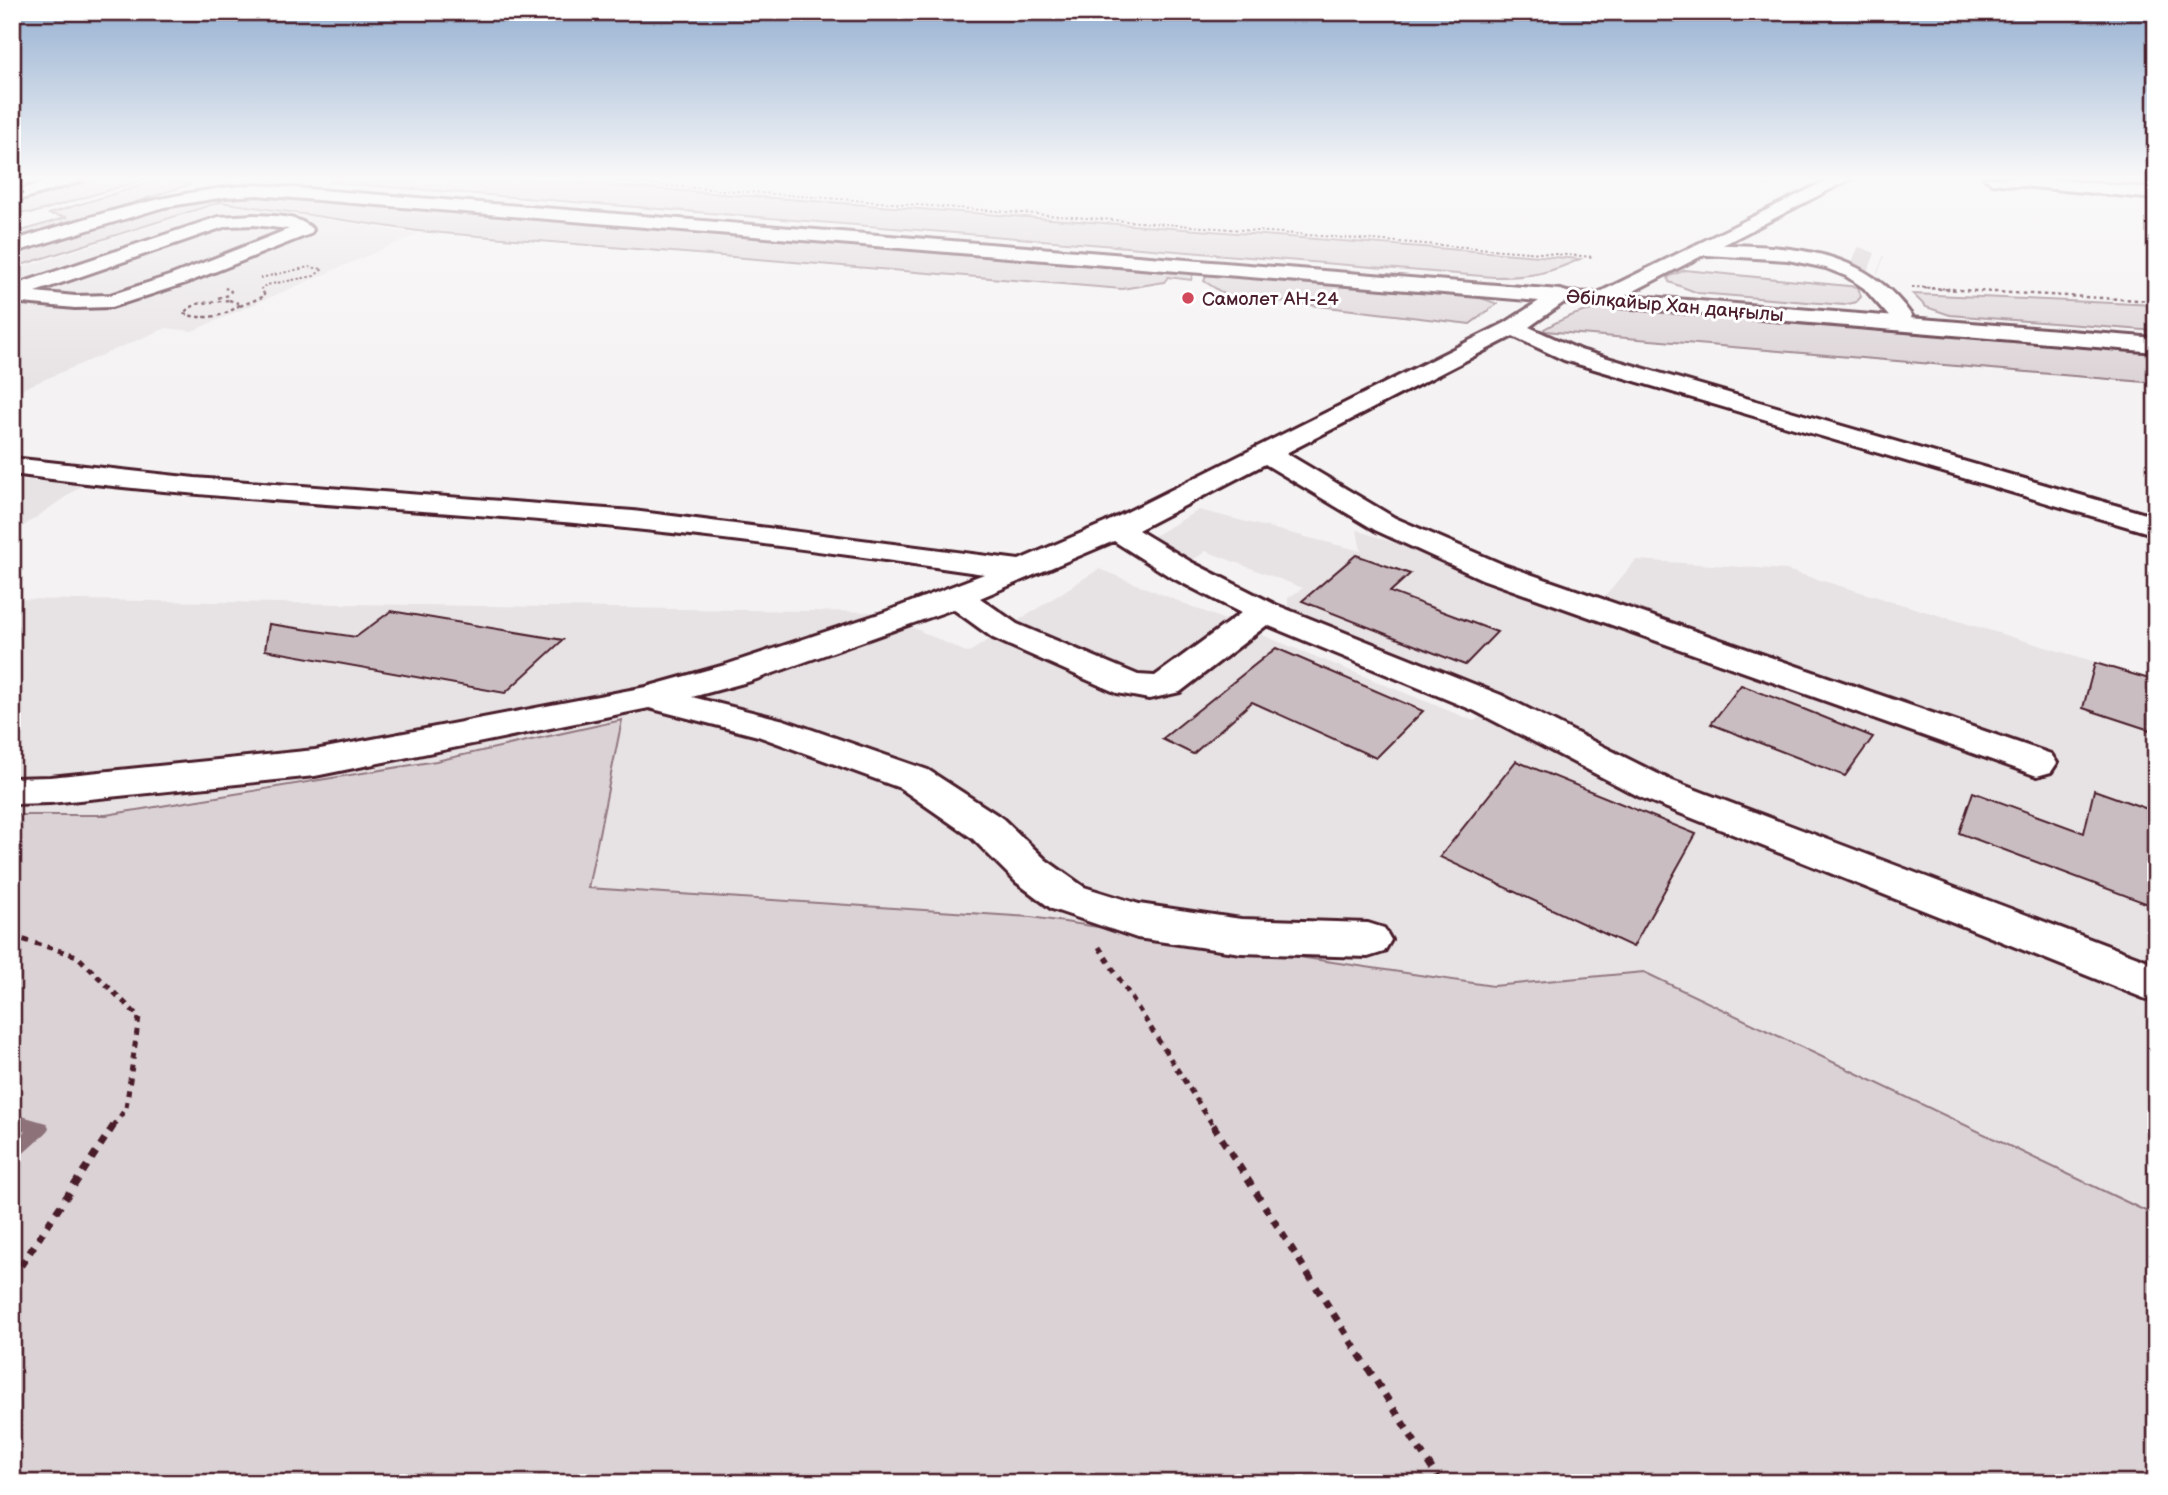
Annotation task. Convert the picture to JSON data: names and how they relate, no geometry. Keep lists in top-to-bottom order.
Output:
{
  "streets": {
    "street": ["Әбілқайыр Хан даңғылы"]
  },
  "places": ["Самолет АН-24"]
}
